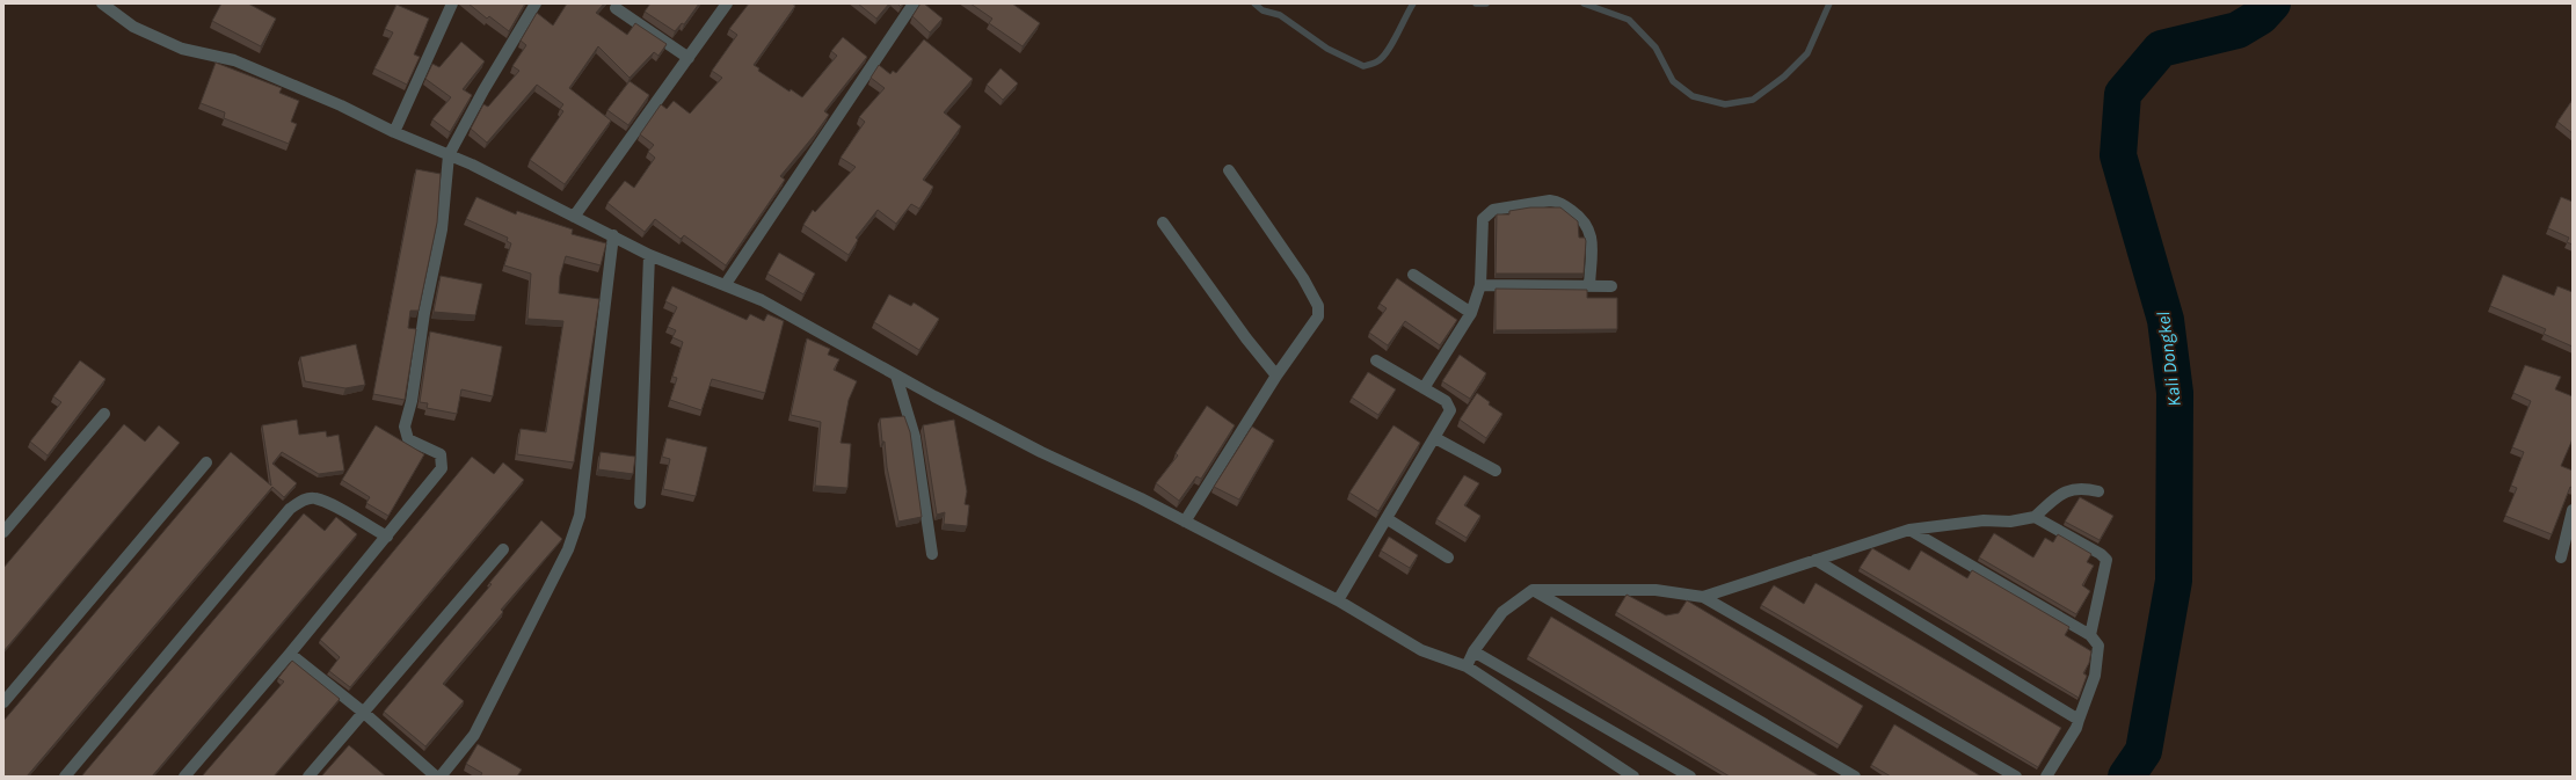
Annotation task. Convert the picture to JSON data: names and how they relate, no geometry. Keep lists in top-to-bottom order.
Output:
{
  "water": ["Kali Dongkel"]
}
